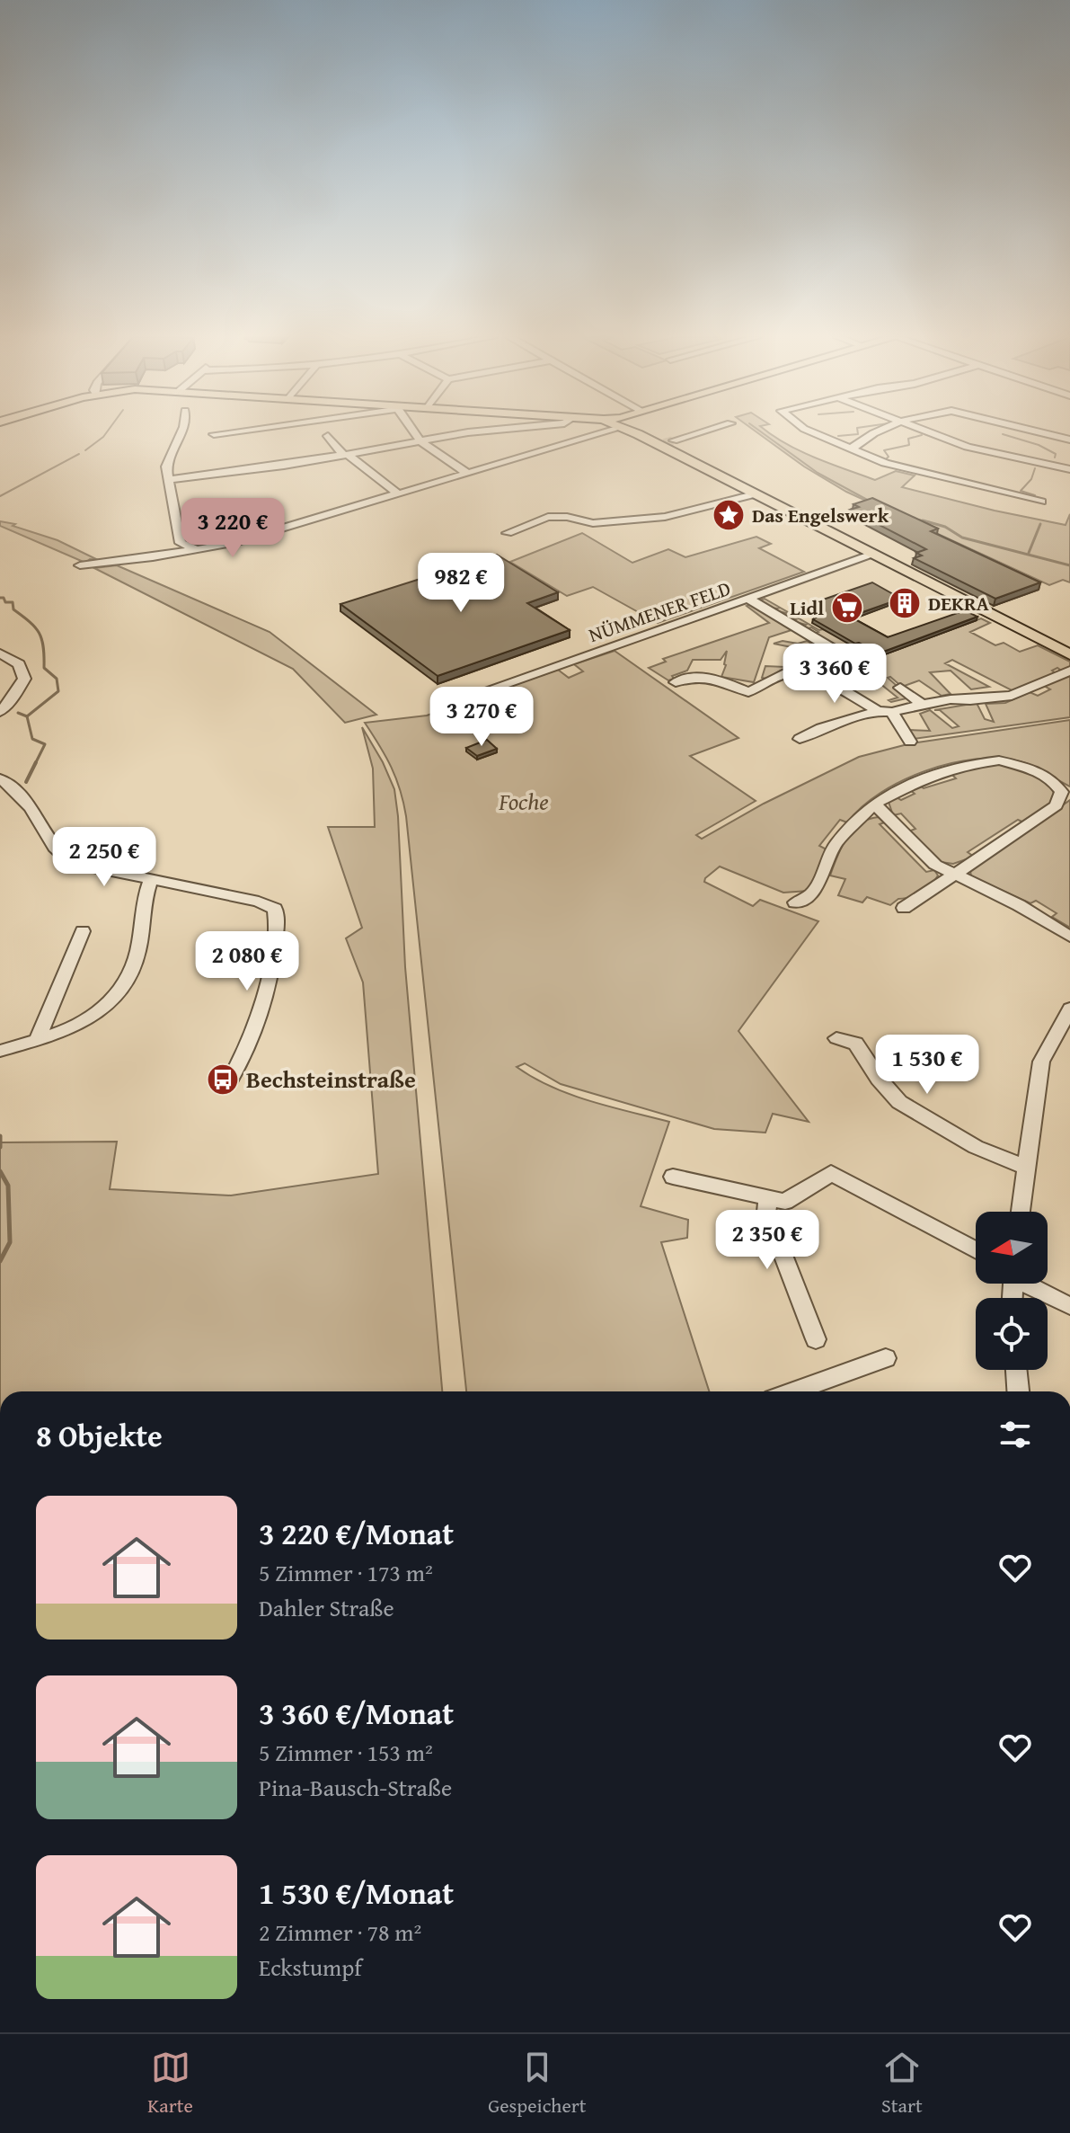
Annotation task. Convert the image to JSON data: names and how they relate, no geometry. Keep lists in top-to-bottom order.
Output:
{
  "streets": {
    "street": ["NÜMMENER FELD"]
  },
  "parks": ["Foche"],
  "places": {
    "place": ["Das Engelswerk"],
    "building": ["DEKRA"],
    "supermarket": ["Lidl"],
    "bus stop": ["Bechsteinstraße"]
  },
  "north": "left",
  "page": {
    "price": [
      "3 220 €",
      "982 €",
      "3 360 €",
      "3 270 €",
      "2 250 €",
      "2 080 €",
      "1 530 €",
      "2 350 €"
    ],
    "heading": "8 Objekte",
    "list": [
      {
        "name": "3 220 €/Monat",
        "note": "5 Zimmer · 173 m² · Dahler Straße"
      },
      {
        "name": "3 360 €/Monat",
        "note": "5 Zimmer · 153 m² · Pina-Bausch-Straße"
      },
      {
        "name": "1 530 €/Monat",
        "note": "2 Zimmer · 78 m² · Eckstumpf"
      }
    ],
    "tabs": ["Karte", "Gespeichert", "Start"]
  }
}
